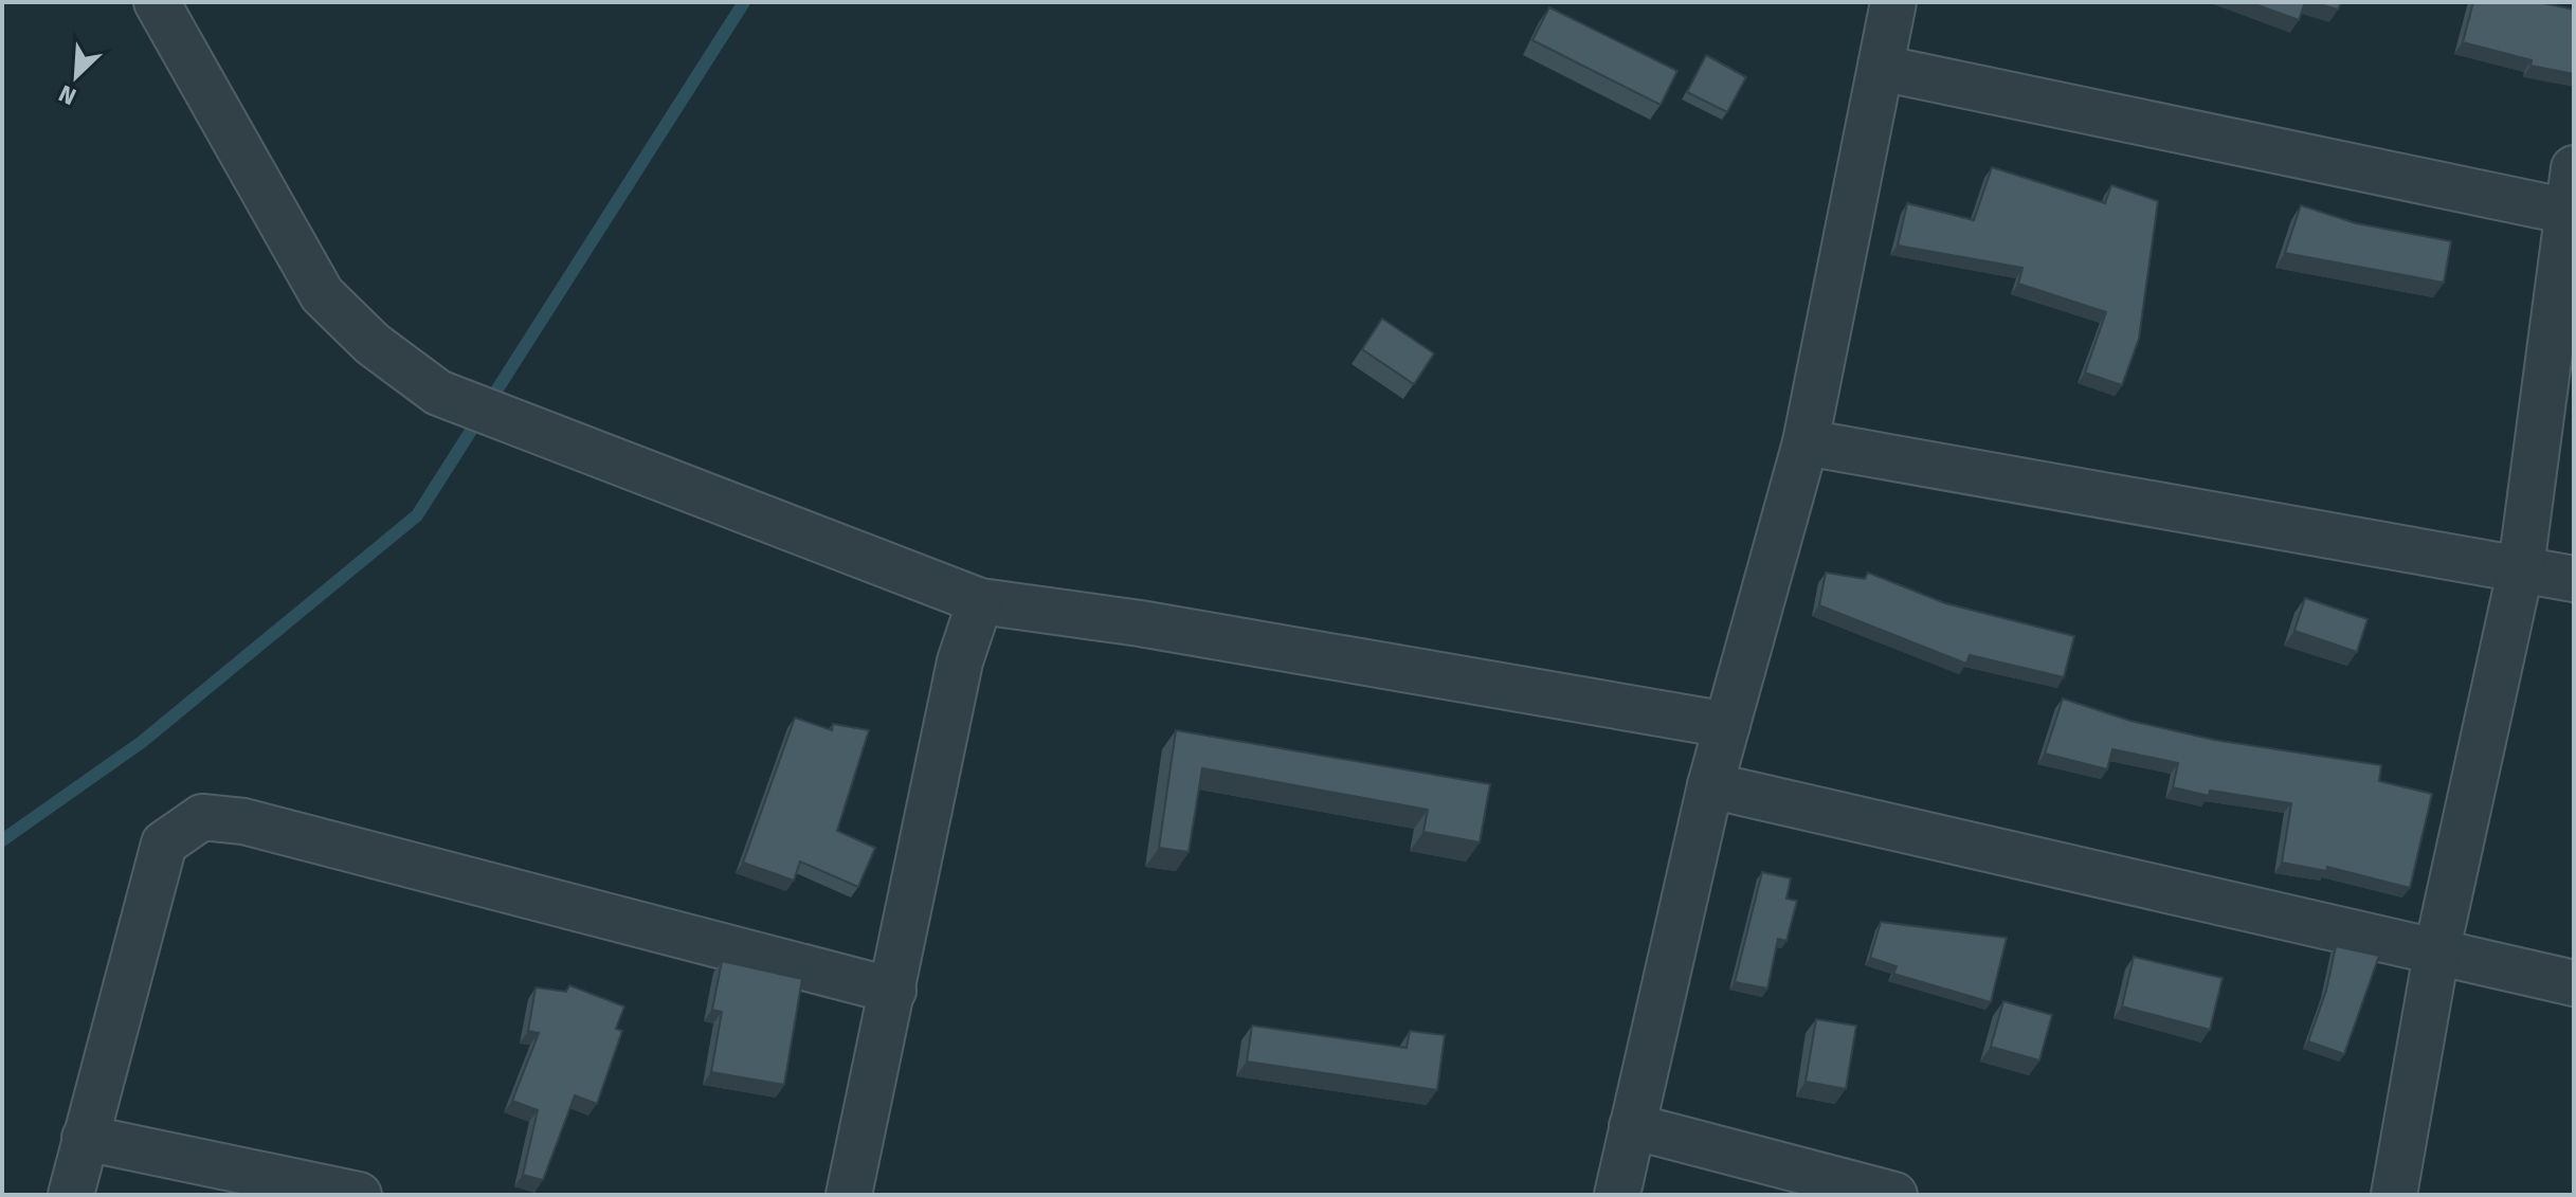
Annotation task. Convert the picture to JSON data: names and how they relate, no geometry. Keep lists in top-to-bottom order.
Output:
{
  "north": "bottom left"
}
